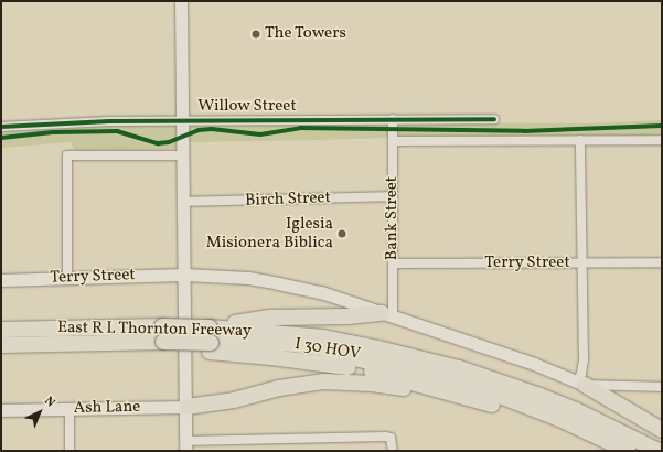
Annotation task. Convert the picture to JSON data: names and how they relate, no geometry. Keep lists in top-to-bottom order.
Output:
{
  "streets": {
    "highway": ["East R L Thornton Freeway", "I 30 HOV"],
    "main road": ["Terry Street", "Ash Lane"],
    "street": ["Willow Street", "Birch Street", "Bank Street"]
  },
  "crossings": [
    ["Willow Street", "Bank Street"],
    ["Birch Street", "Bank Street"],
    ["Bank Street", "Terry Street"],
    ["East R L Thornton Freeway", "I 30 HOV"]
  ],
  "places": ["The Towers", "Iglesia Misionera Biblica"],
  "north": "top right"
}
